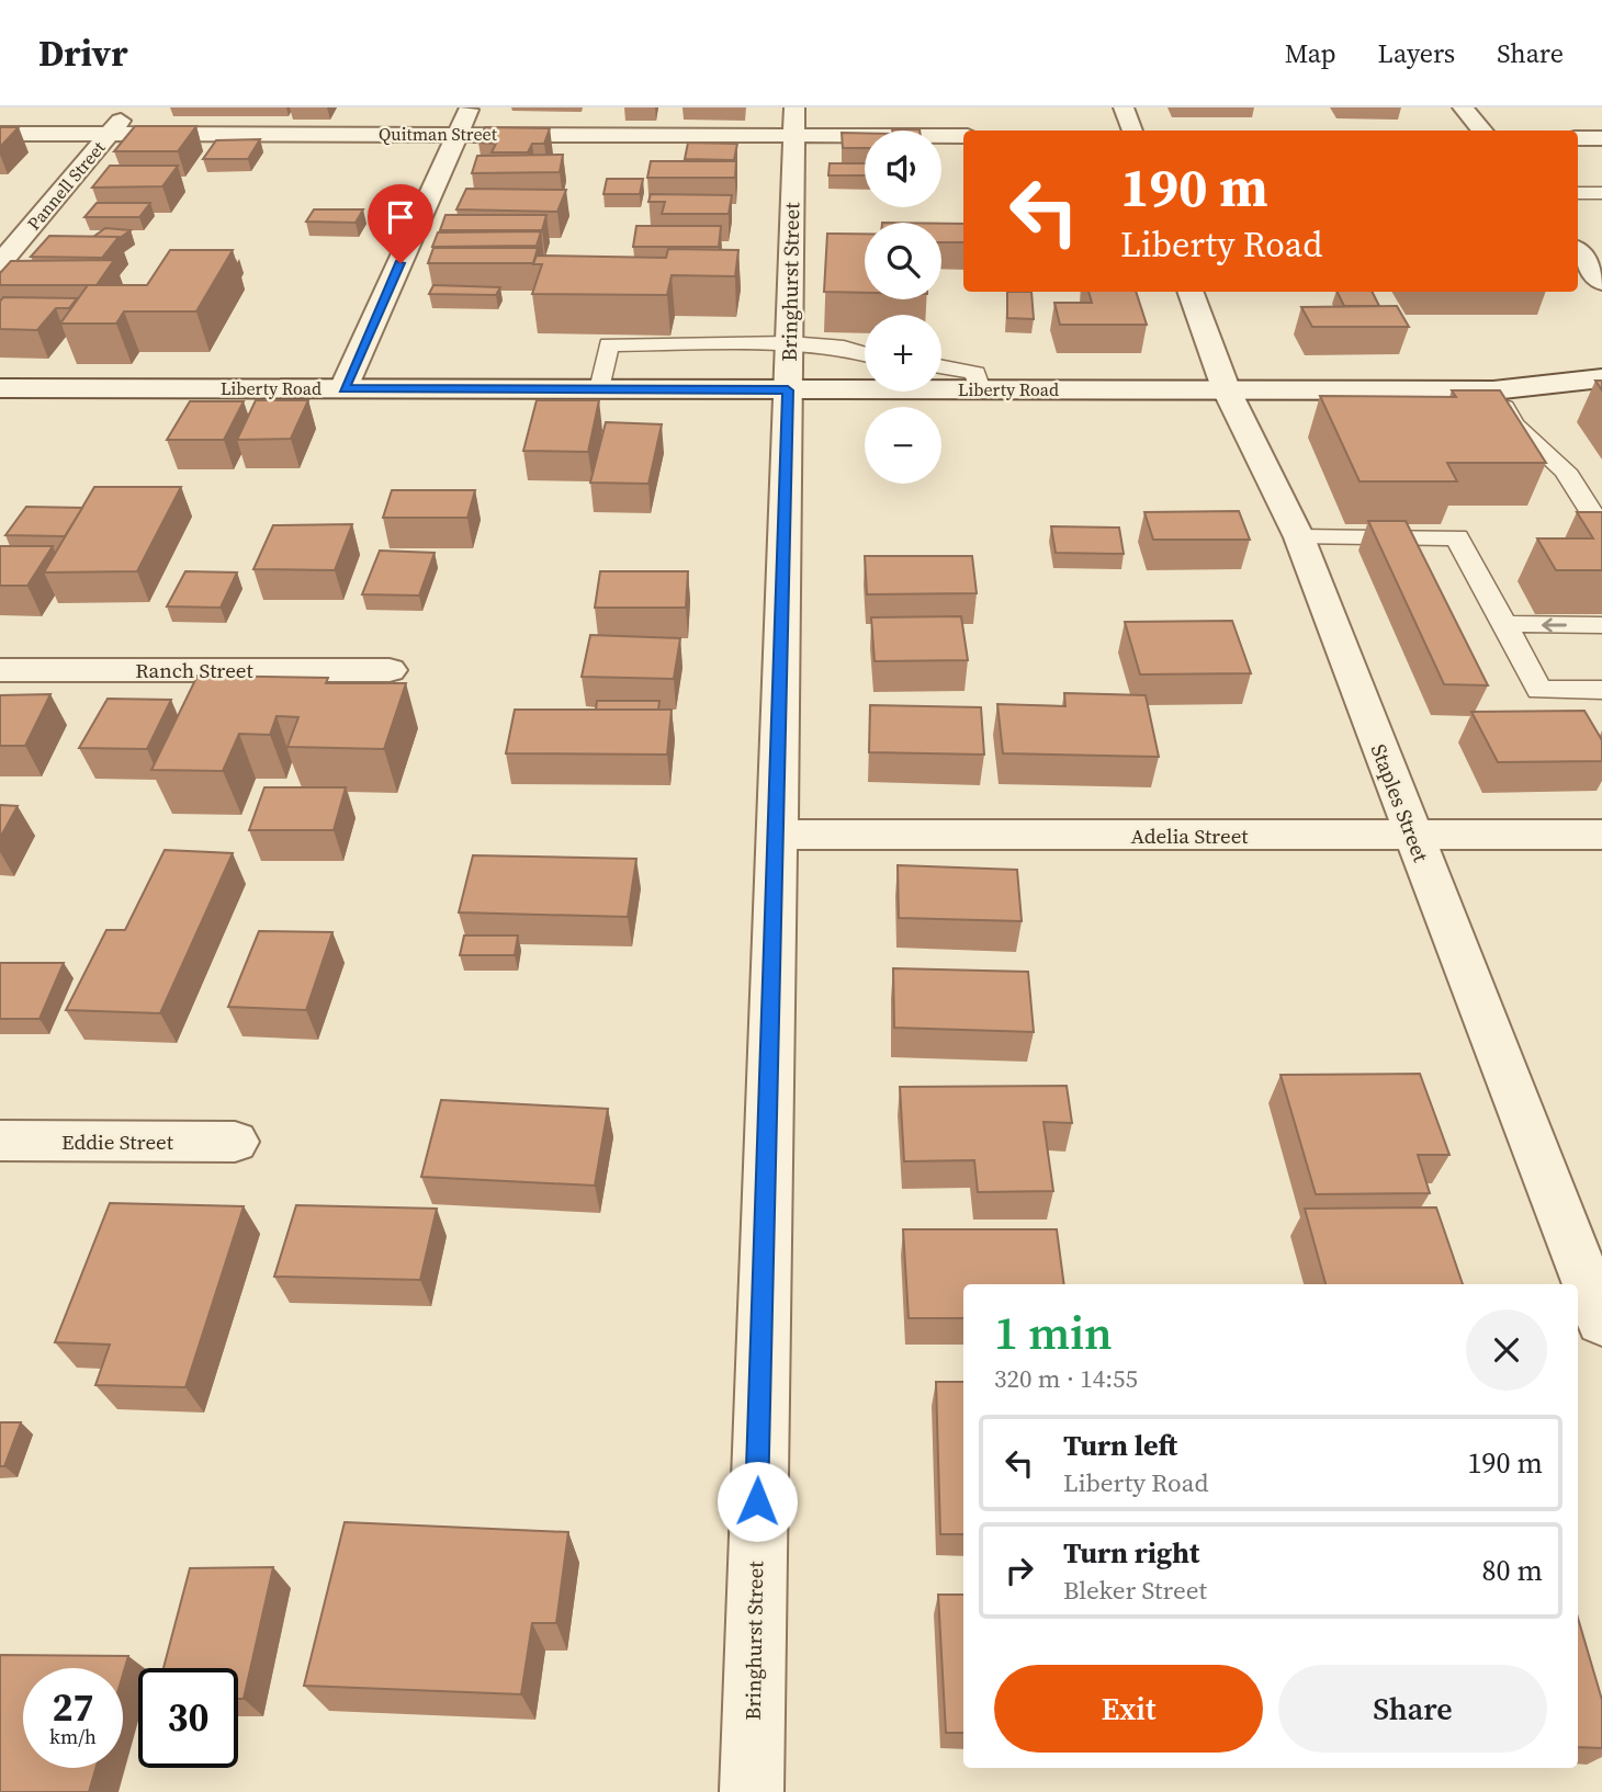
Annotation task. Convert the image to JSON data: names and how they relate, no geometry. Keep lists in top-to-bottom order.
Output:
{
  "streets": {
    "street": [
      "Quitman Street",
      "Pannell Street",
      "Bringhurst Street",
      "Liberty Road",
      "Ranch Street",
      "Staples Street",
      "Adelia Street",
      "Eddie Street"
    ]
  },
  "crossings": [
    ["Quitman Street", "Pannell Street"],
    ["Quitman Street", "Bringhurst Street"],
    ["Bringhurst Street", "Liberty Road"],
    ["Bringhurst Street", "Adelia Street"],
    ["Liberty Road", "Staples Street"],
    ["Staples Street", "Adelia Street"]
  ],
  "page": {
    "header": "Drivr",
    "nav": ["Map", "Layers", "Share"],
    "map_buttons": ["+", "−"],
    "turn": ["190 m", "Liberty Road"],
    "heading": ["1 min", "320 m · 14:55"],
    "list": [
      {
        "name": "Turn left",
        "note": "Liberty Road",
        "value": "190 m"
      },
      {
        "name": "Turn right",
        "note": "Bleker Street",
        "value": "80 m"
      }
    ],
    "buttons": ["Exit", "Share"],
    "speed": "27 km/h",
    "limit": "30"
  }
}
